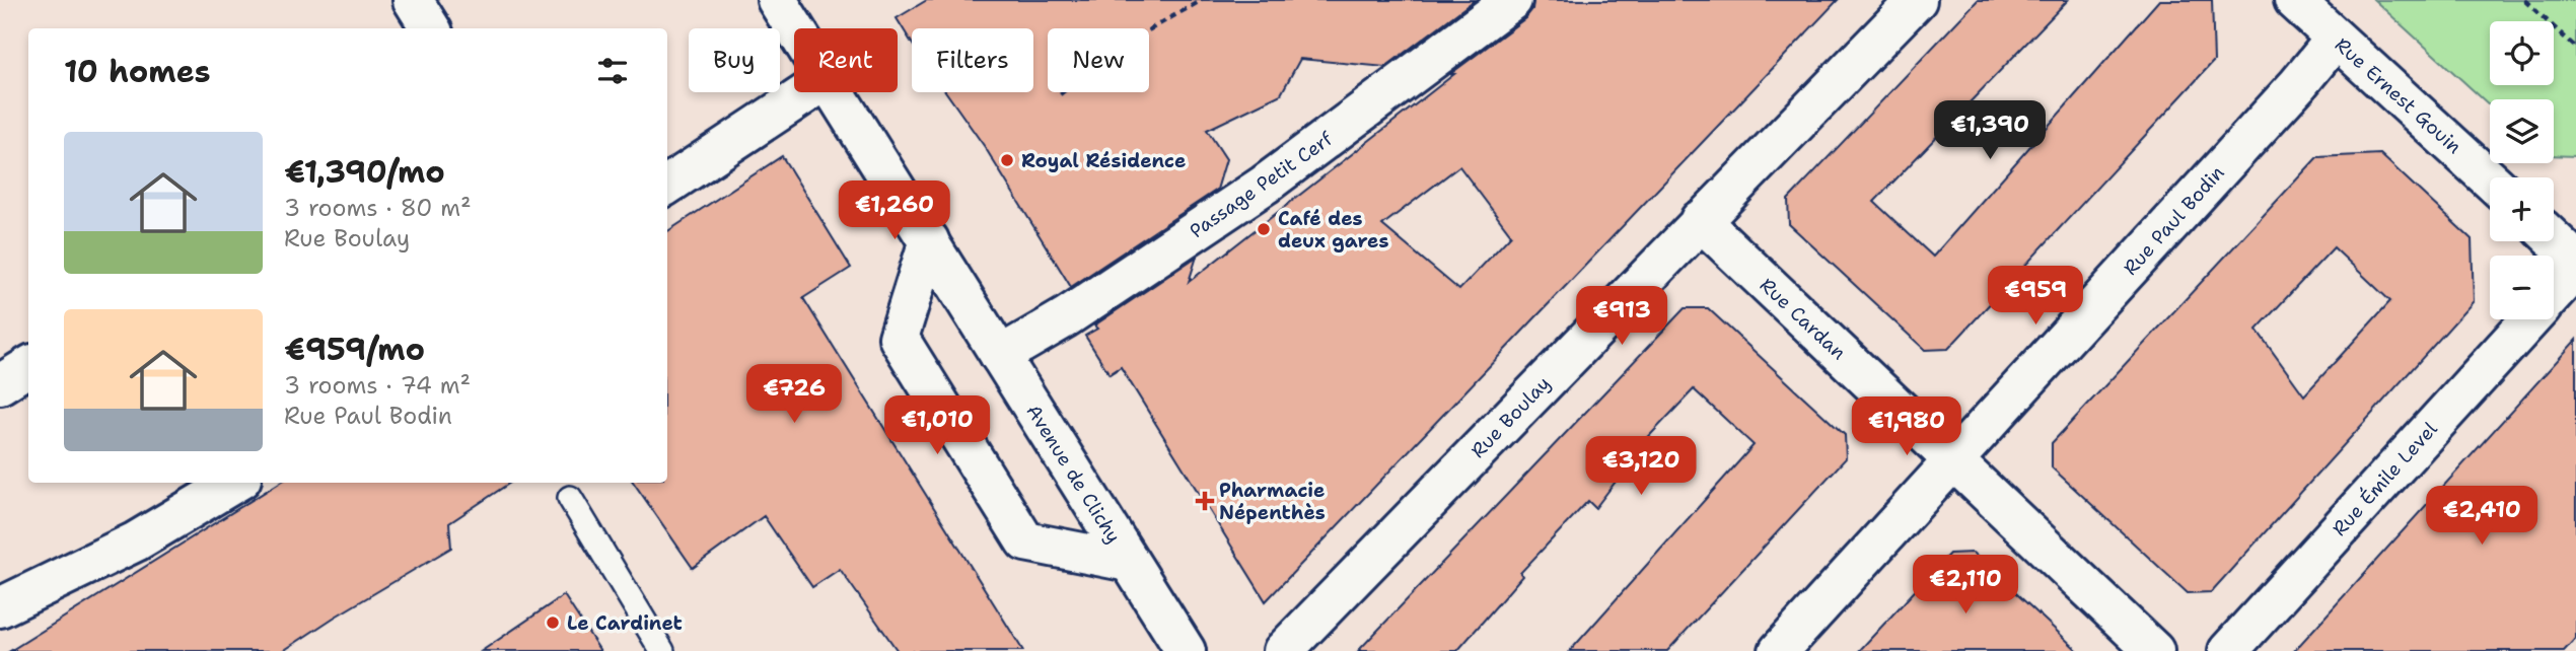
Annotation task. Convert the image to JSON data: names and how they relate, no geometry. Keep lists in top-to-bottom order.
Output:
{
  "streets": {
    "street": [
      "Rue Ernest Gouin",
      "Passage Petit Cerf",
      "Rue Paul Bodin",
      "Rue Cardan",
      "Rue Boulay",
      "Avenue de Clichy",
      "Rue Émile Level"
    ]
  },
  "crossings": [
    ["Rue Ernest Gouin", "Rue Paul Bodin"],
    ["Passage Petit Cerf", "Avenue de Clichy"],
    ["Rue Paul Bodin", "Rue Cardan"],
    ["Rue Cardan", "Rue Boulay"]
  ],
  "places": {
    "other": ["Royal Résidence", "Café des deux gares", "Le Cardinet"],
    "health": ["Pharmacie Népenthès"]
  },
  "page": {
    "map_buttons": ["+", "−"],
    "chip": [
      "Buy",
      "Rent",
      "Filters",
      "New"
    ],
    "heading": "10 homes",
    "price": [
      "€1,390",
      "€1,260",
      "€959",
      "€913",
      "€726",
      "€1,010",
      "€1,980",
      "€3,120",
      "€2,410",
      "€2,110"
    ],
    "list": [
      {
        "name": "€1,390/mo",
        "note": "3 rooms · 80 m² · Rue Boulay"
      },
      {
        "name": "€959/mo",
        "note": "3 rooms · 74 m² · Rue Paul Bodin"
      }
    ]
  }
}
